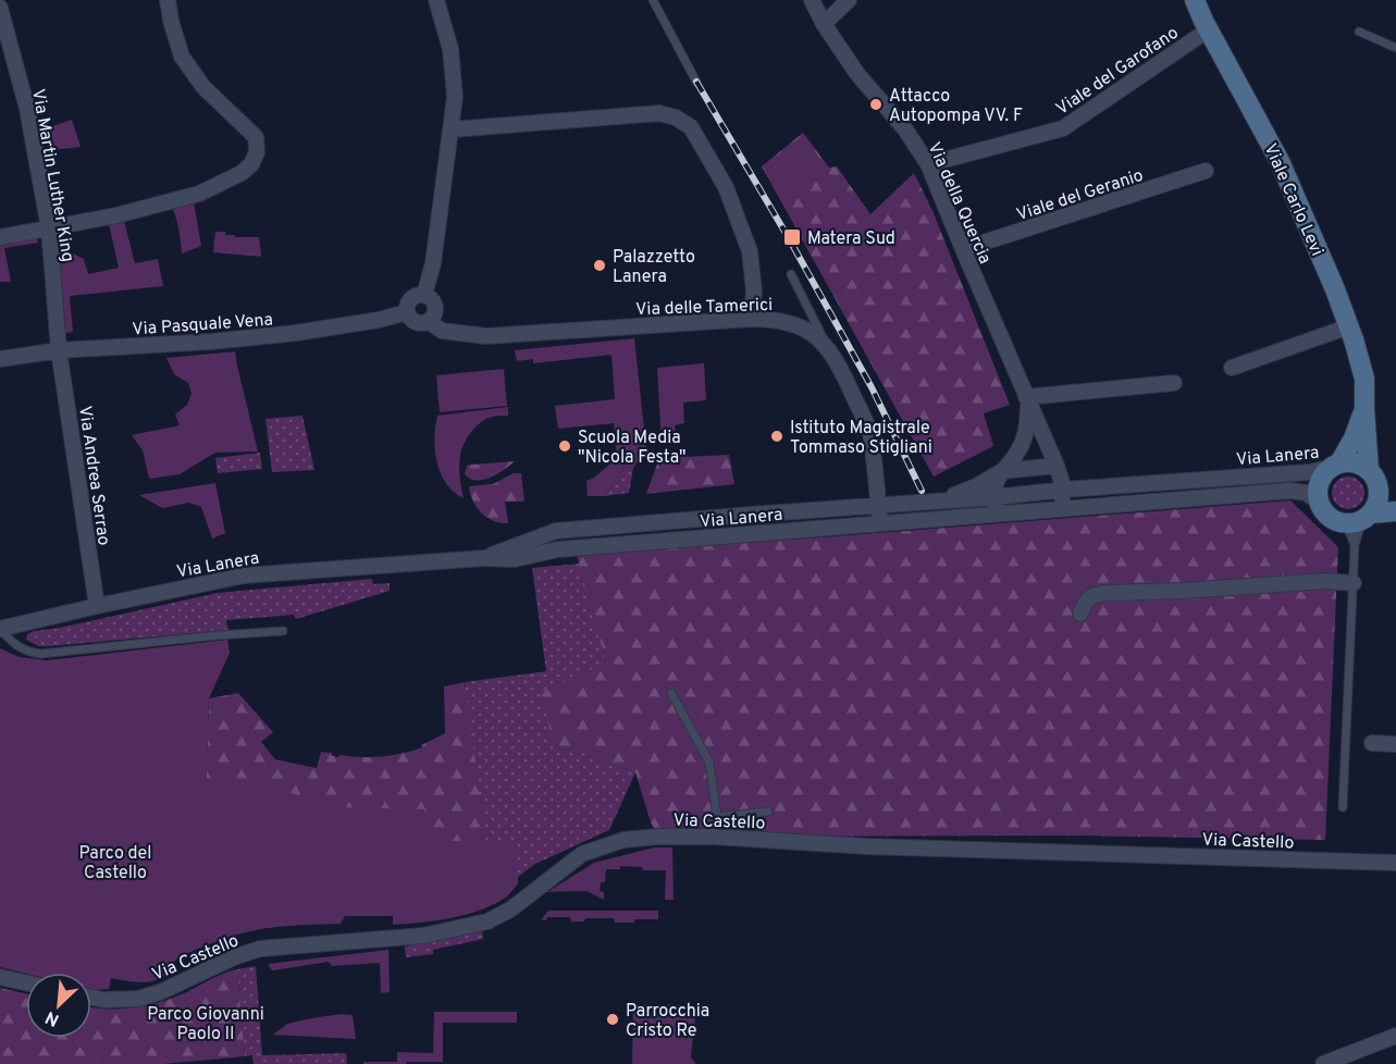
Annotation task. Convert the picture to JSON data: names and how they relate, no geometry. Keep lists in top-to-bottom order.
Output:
{
  "streets": {
    "main road": ["Viale Carlo Levi"],
    "street": [
      "Viale del Garofano",
      "Via Martin Luther King",
      "Viale del Geranio",
      "Via della Quercia",
      "Via delle Tamerici",
      "Via Pasquale Vena",
      "Via Lanera",
      "Via Andrea Serrao",
      "Via Castello"
    ]
  },
  "crossings": [
    ["Viale del Garofano", "Viale Carlo Levi"],
    ["Viale del Garofano", "Via della Quercia"],
    ["Via Martin Luther King", "Via Pasquale Vena"],
    ["Via Martin Luther King", "Via Andrea Serrao"],
    ["Viale del Geranio", "Via della Quercia"],
    ["Viale Carlo Levi", "Via Lanera"],
    ["Via della Quercia", "Via Lanera"],
    ["Via delle Tamerici", "Via Pasquale Vena"],
    ["Via delle Tamerici", "Via Lanera"],
    ["Via Pasquale Vena", "Via Andrea Serrao"],
    ["Via Lanera", "Via Andrea Serrao"]
  ],
  "parks": ["Parco del Castello", "Parco Giovanni Paolo II"],
  "places": {
    "other": [
      "Attacco Autopompa VV. F",
      "Palazzetto Lanera",
      "Istituto Magistrale Tommaso Stigliani",
      "Scuola Media \"Nicola Festa\"",
      "Parrocchia Cristo Re"
    ],
    "transit": ["Matera Sud"]
  },
  "north": "bottom left"
}
